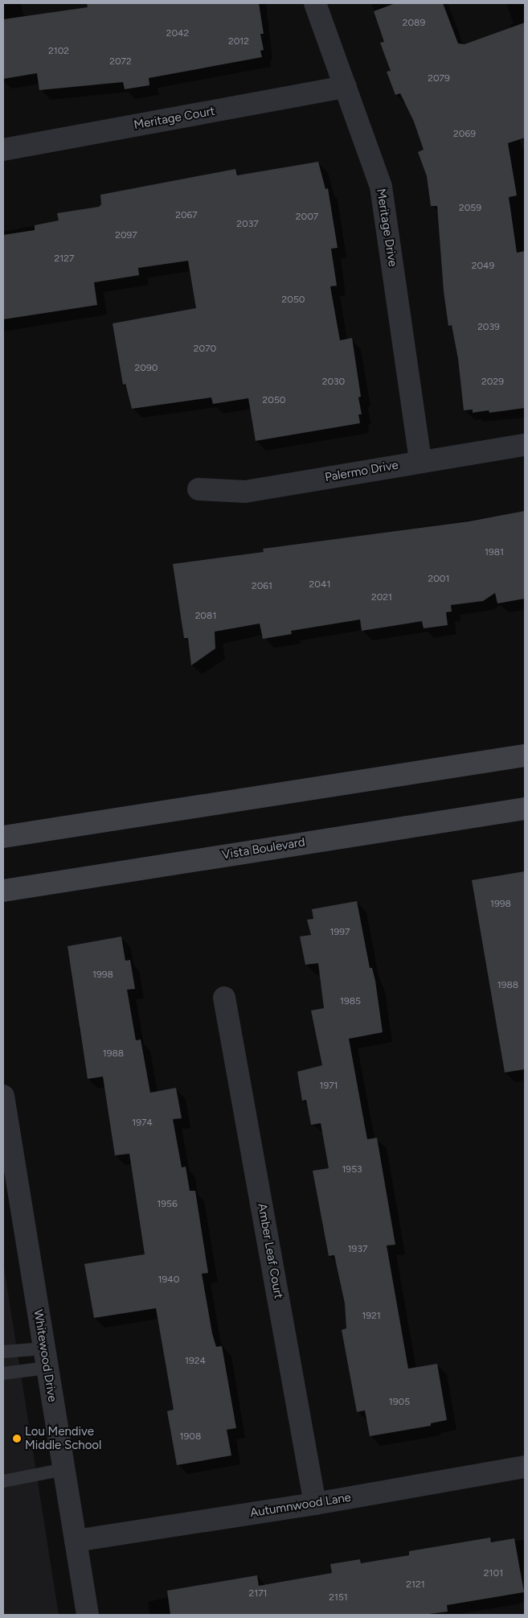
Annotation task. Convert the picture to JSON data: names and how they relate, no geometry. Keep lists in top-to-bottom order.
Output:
{
  "streets": {
    "main road": ["Vista Boulevard"],
    "street": [
      "Meritage Court",
      "Meritage Drive",
      "Palermo Drive",
      "Amber Leaf Court",
      "Whitewood Drive",
      "Autumnwood Lane"
    ]
  },
  "crossings": [
    ["Meritage Court", "Meritage Drive"],
    ["Meritage Drive", "Palermo Drive"],
    ["Amber Leaf Court", "Autumnwood Lane"],
    ["Whitewood Drive", "Autumnwood Lane"]
  ],
  "places": ["Lou Mendive Middle School"],
  "house_numbers": [
    "2089",
    "2042",
    "2012",
    "2102",
    "2072",
    "2079",
    "2069",
    "2059",
    "2067",
    "2007",
    "2037",
    "2097",
    "2127",
    "2049",
    "2050",
    "2039",
    "2070",
    "2090",
    "2030",
    "2029",
    "2050",
    "1981",
    "2001",
    "2041",
    "2061",
    "2021",
    "2081",
    "1998",
    "1997",
    "1998",
    "1988",
    "1985",
    "1988",
    "1971",
    "1974",
    "1953",
    "1956",
    "1937",
    "1940",
    "1921",
    "1924",
    "1905",
    "1908",
    "2101",
    "2121",
    "2171",
    "2151"
  ]
}
